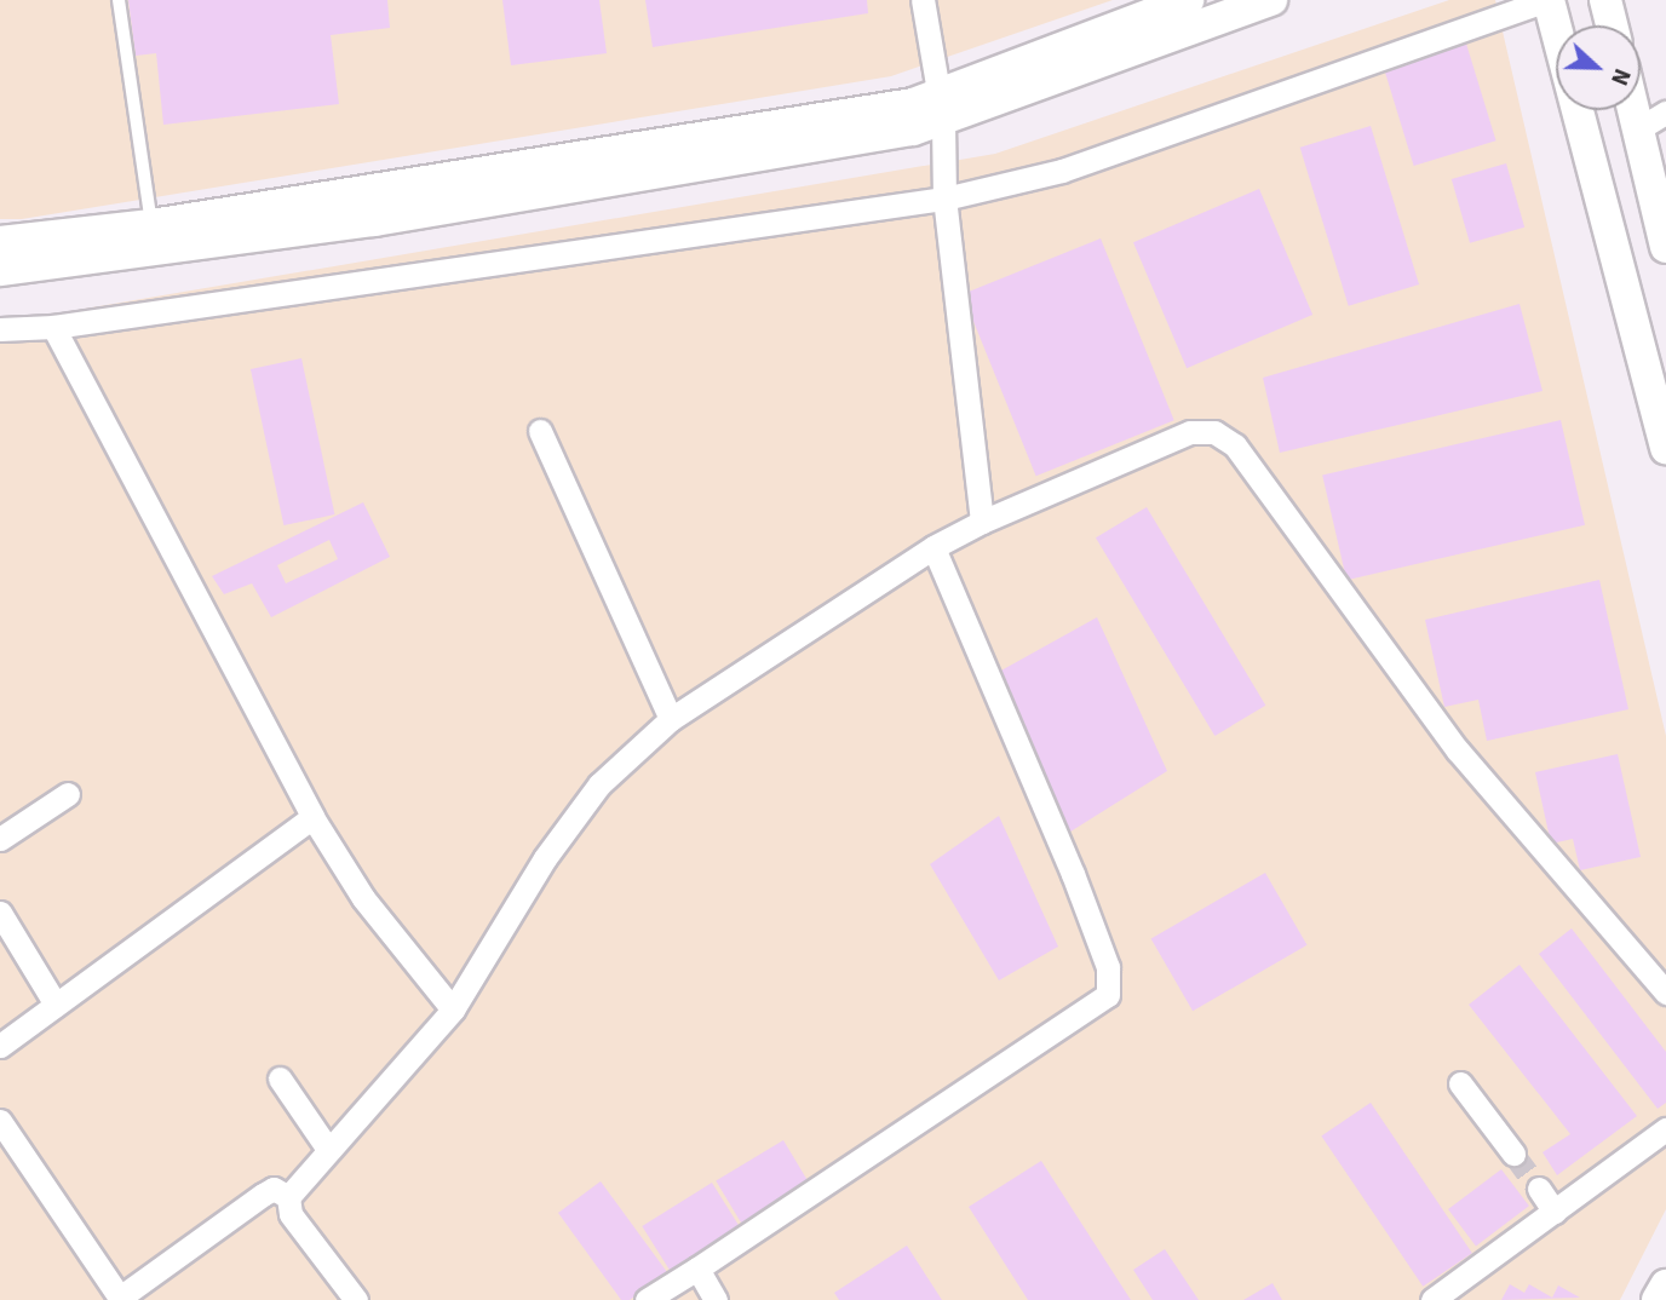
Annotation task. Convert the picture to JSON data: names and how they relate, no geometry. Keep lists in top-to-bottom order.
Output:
{
  "north": "right"
}
